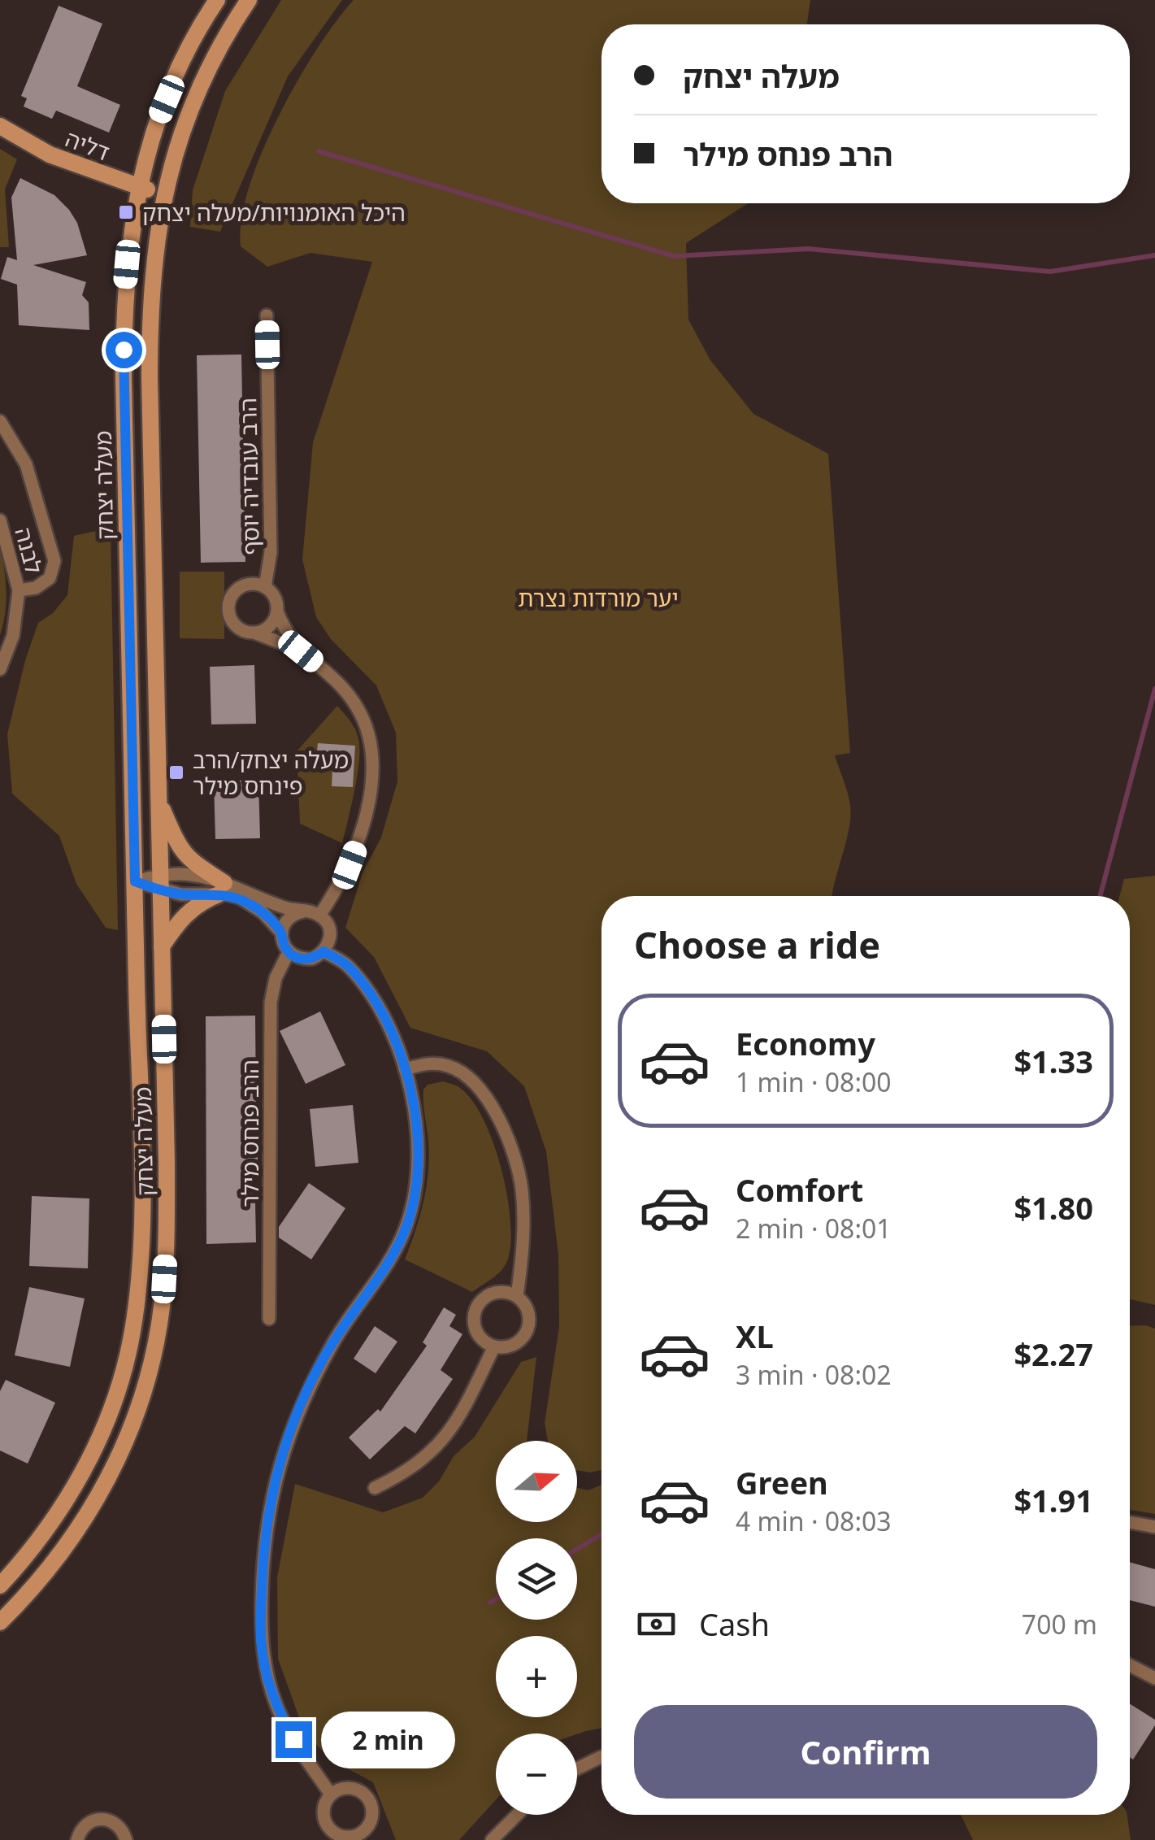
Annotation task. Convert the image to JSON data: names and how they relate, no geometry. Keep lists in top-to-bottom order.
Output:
{
  "streets": {
    "street": [
      "דליה",
      "הרב עובדיה יוסף",
      "מעלה יצחק",
      "לבנה",
      "הרב פנחס מילר"
    ]
  },
  "crossings": [
    ["דליה", "מעלה יצחק"]
  ],
  "parks": ["יער מורדות נצרת"],
  "places": {
    "transit": ["היכל האומנויות/מעלה יצחק", "מעלה יצחק/הרב פינחס מילר"]
  },
  "north": "right",
  "page": {
    "banner": ["מעלה יצחק", "הרב פנחס מילר"],
    "heading": "Choose a ride",
    "list": [
      {
        "name": "Economy",
        "note": "1 min · 08:00",
        "value": "$1.33"
      },
      {
        "name": "Comfort",
        "note": "2 min · 08:01",
        "value": "$1.80"
      },
      {
        "name": "XL",
        "note": "3 min · 08:02",
        "value": "$2.27"
      },
      {
        "name": "Green",
        "note": "4 min · 08:03",
        "value": "$1.91"
      }
    ],
    "map_buttons": ["+", "−"],
    "pay": ["Cash", "700 m"],
    "buttons": "Confirm",
    "bubble": "2 min"
  }
}
